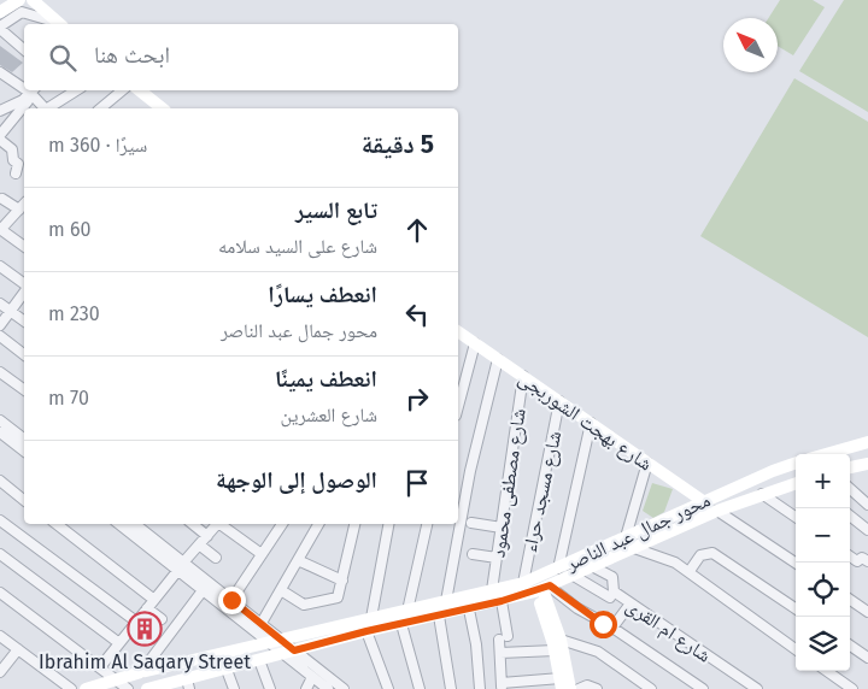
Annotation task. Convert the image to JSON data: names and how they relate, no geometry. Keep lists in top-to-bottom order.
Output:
{
  "streets": {
    "street": [
      "شارع بهجت الشوربجى",
      "شارع مصطفى محمود",
      "شارع مسجد حراء",
      "محور جمال عبد الناصر",
      "شارع ام القرى"
    ]
  },
  "crossings": [
    ["شارع بهجت الشوربجى", "شارع مصطفى محمود"],
    ["شارع بهجت الشوربجى", "شارع مسجد حراء"],
    ["شارع بهجت الشوربجى", "محور جمال عبد الناصر"],
    ["شارع مصطفى محمود", "محور جمال عبد الناصر"],
    ["شارع مسجد حراء", "محور جمال عبد الناصر"],
    ["محور جمال عبد الناصر", "شارع ام القرى"]
  ],
  "places": {
    "building": ["Ibrahim Al Saqary Street"]
  },
  "north": "top left",
  "page": {
    "search": "ابحث هنا",
    "heading": ["5 دقيقة", "سيرًا · 360 m"],
    "list": [
      ["تابع السير", "شارع على السيد سلامه", "60 m"],
      ["انعطف يسارًا", "محور جمال عبد الناصر", "230 m"],
      ["انعطف يمينًا", "شارع العشرين", "70 m"],
      "الوصول إلى الوجهة"
    ],
    "map_buttons": ["+", "−"]
  }
}
